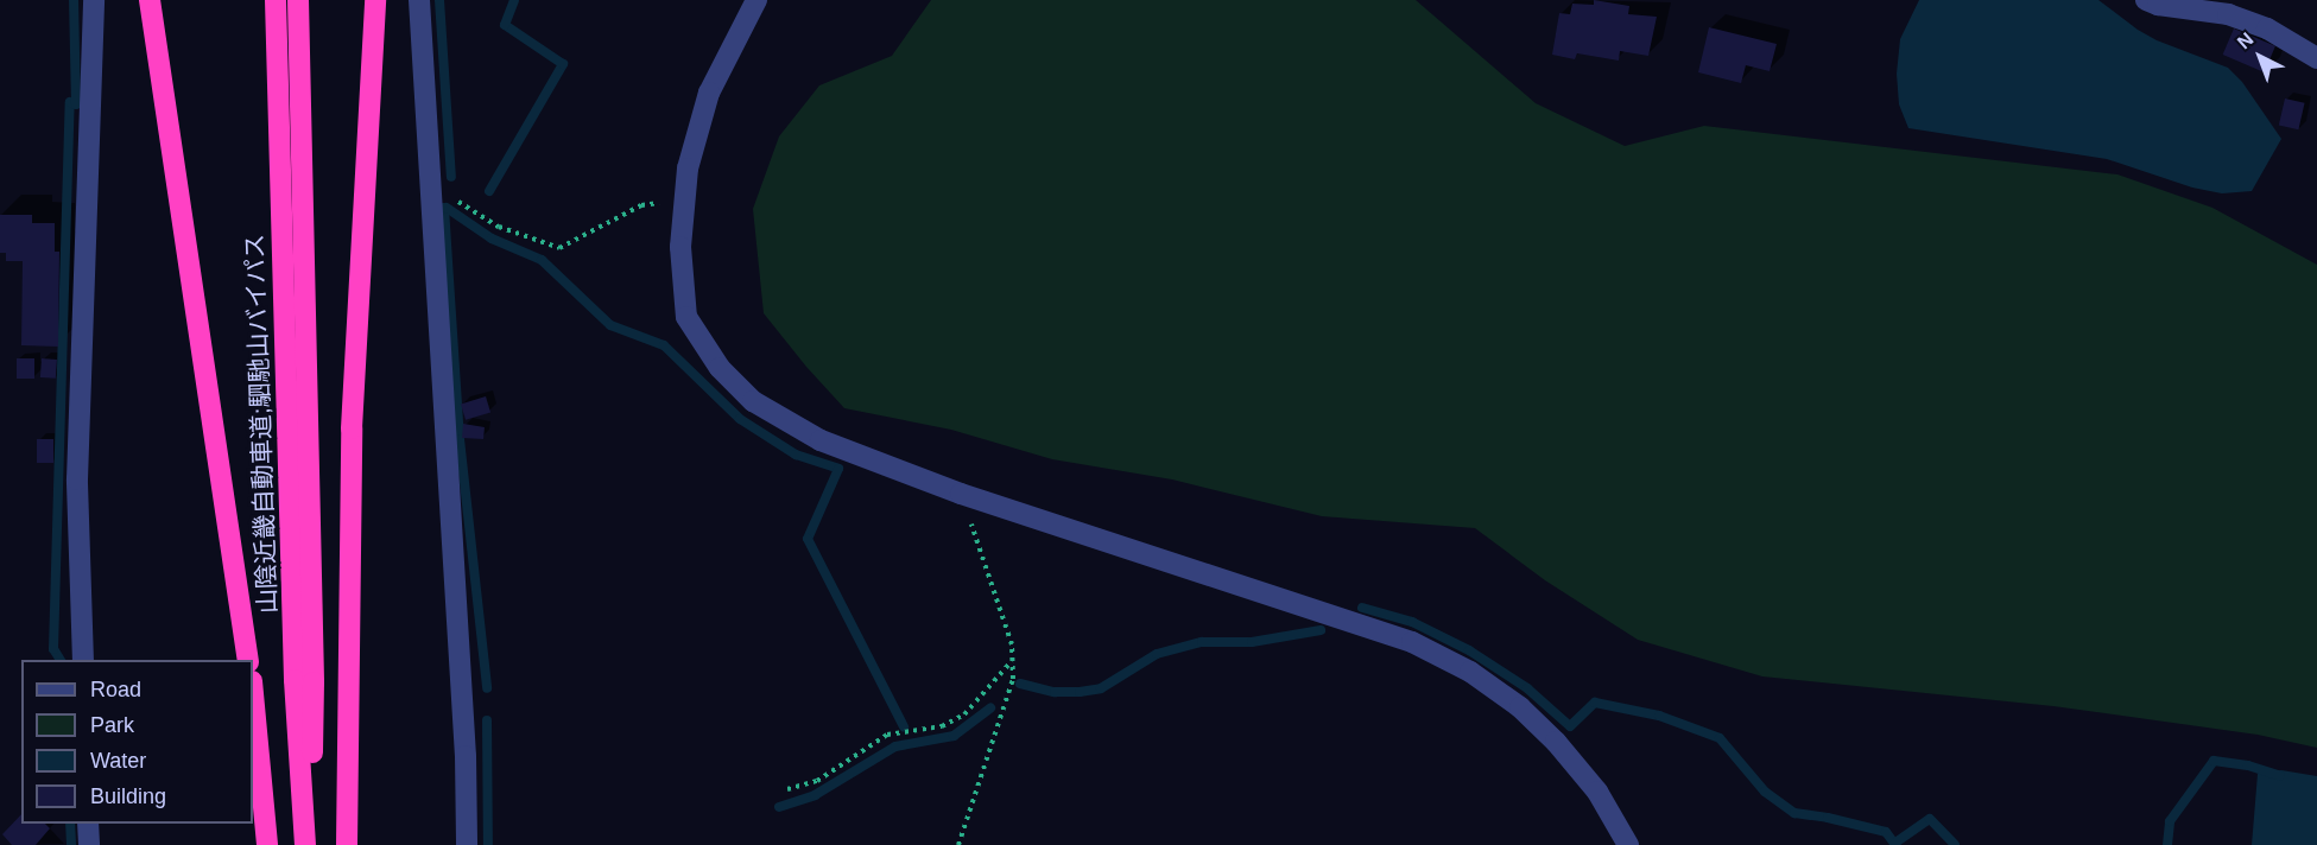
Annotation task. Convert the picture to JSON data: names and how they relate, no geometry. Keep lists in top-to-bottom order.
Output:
{
  "streets": {
    "highway": ["山陰近畿自動車道;駟馳山バイパス"]
  },
  "legend": [
    "Road",
    "Park",
    "Water",
    "Building"
  ],
  "north": "top left"
}
